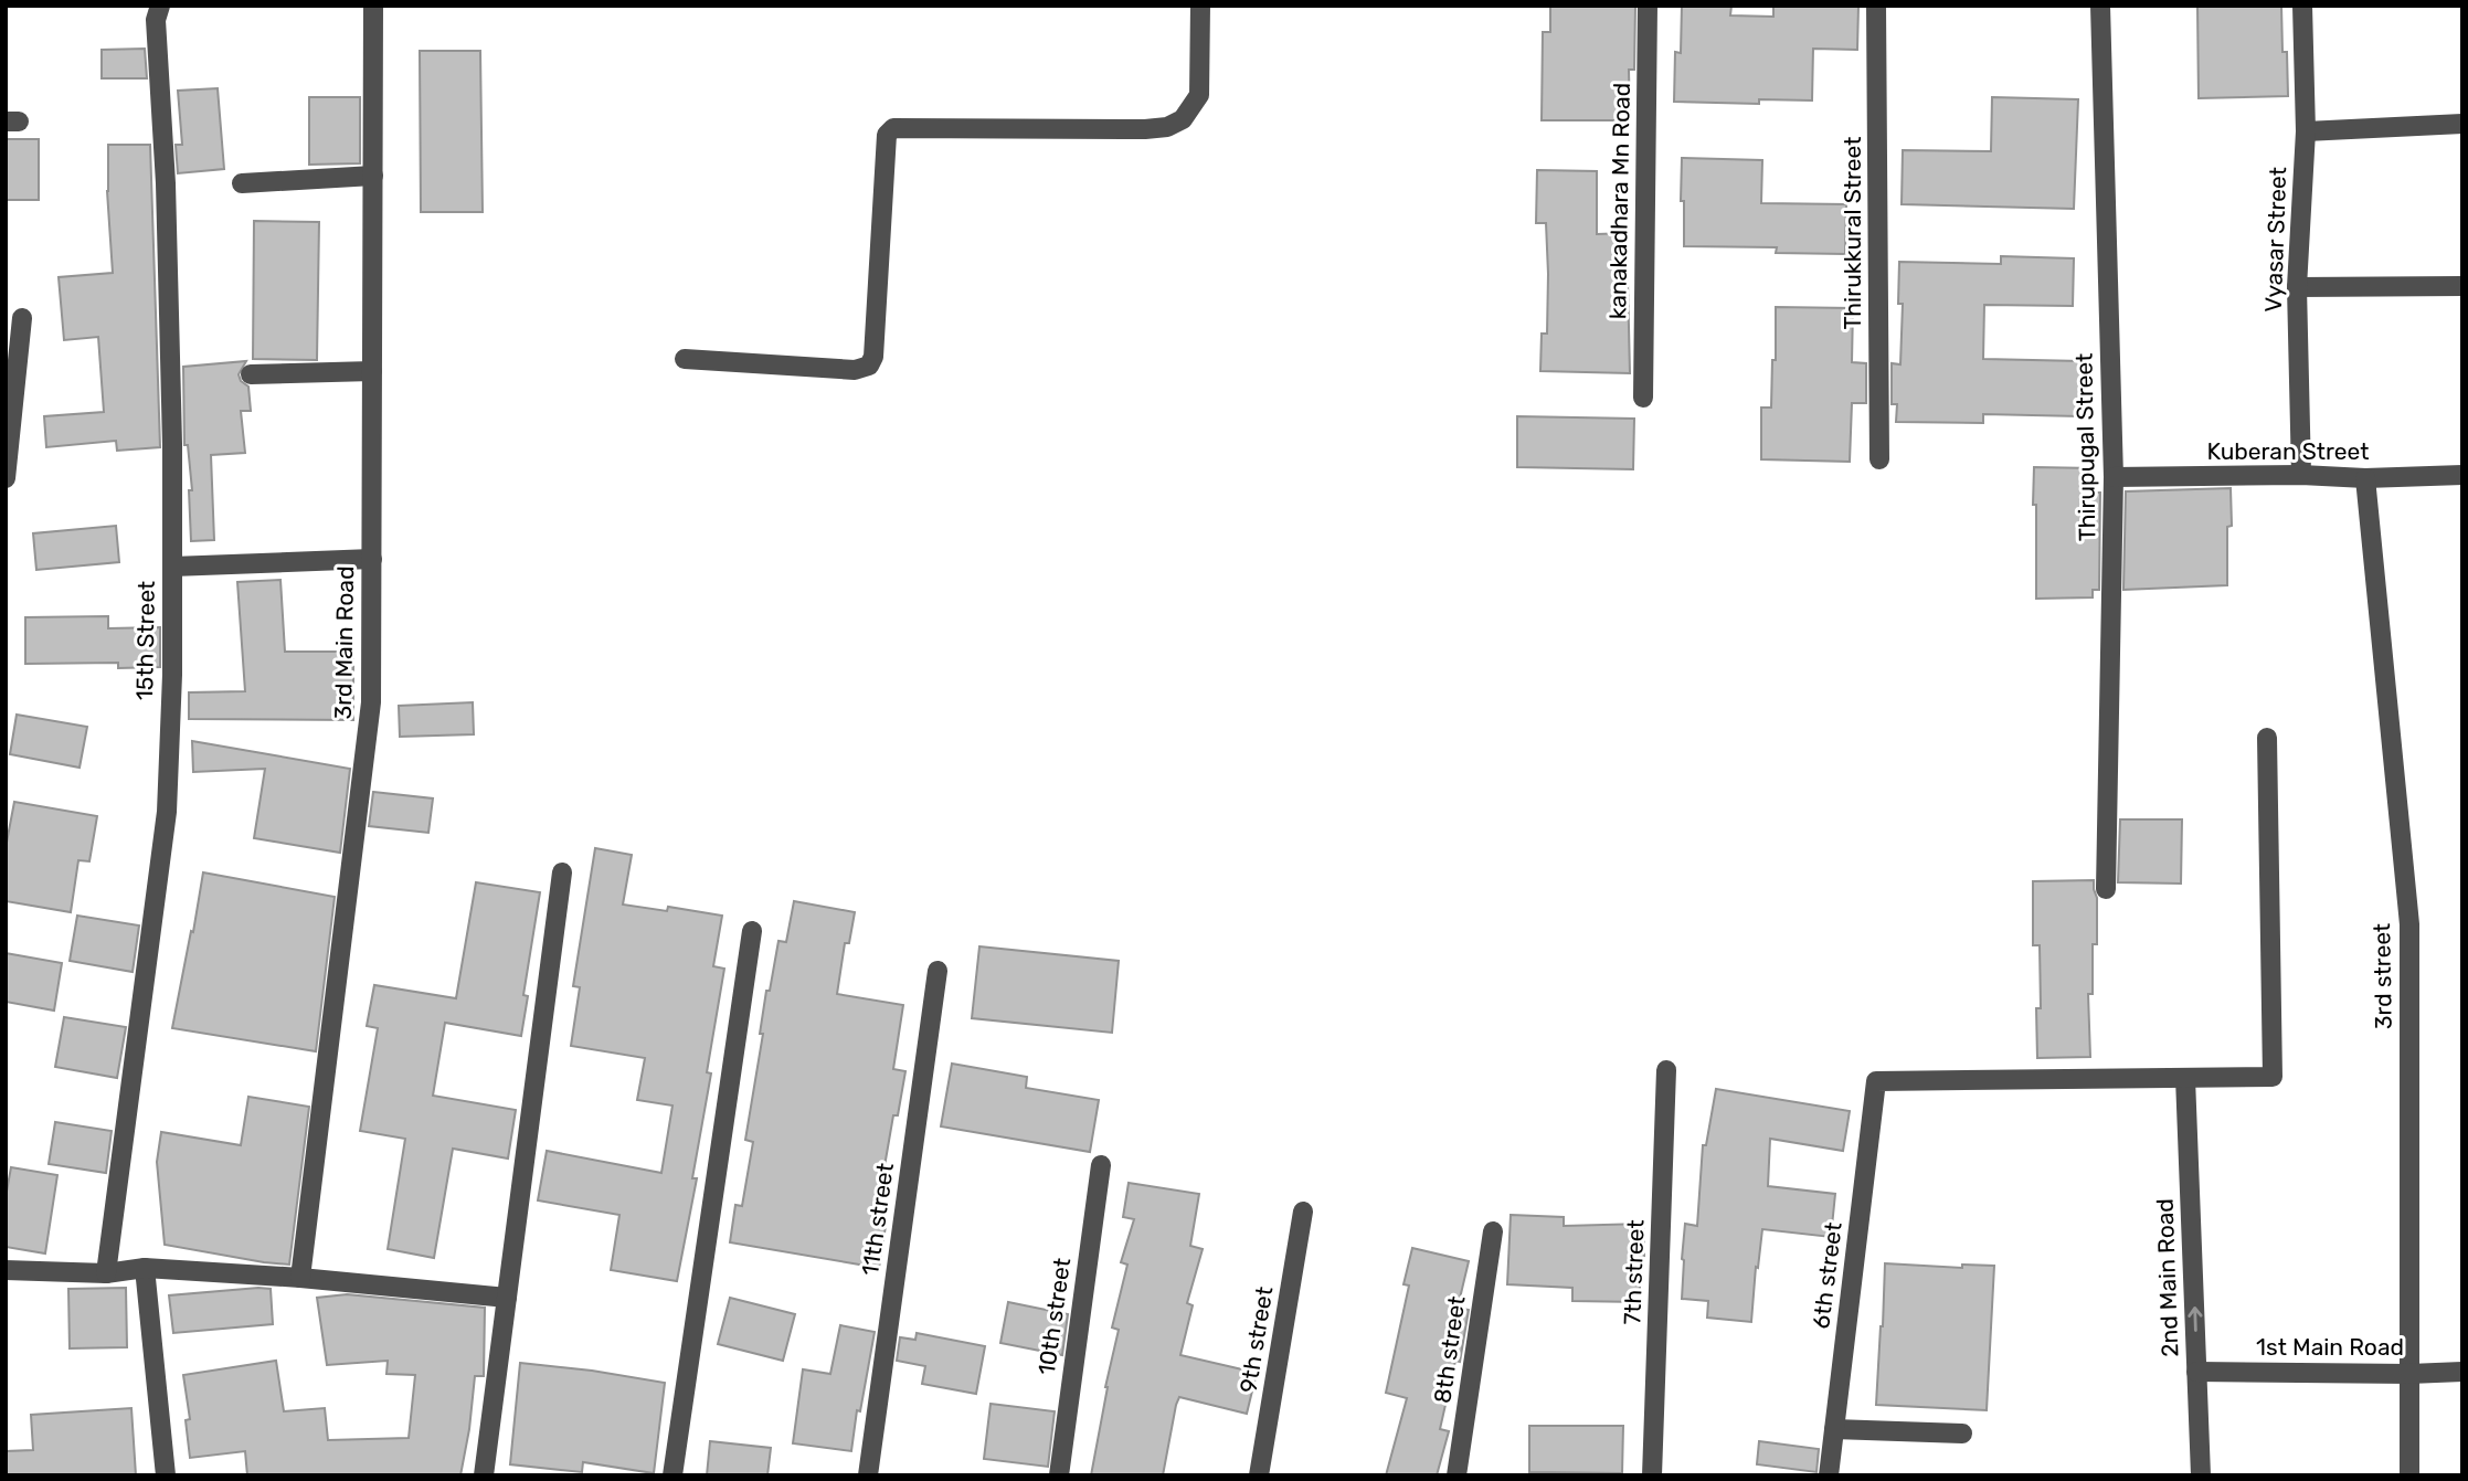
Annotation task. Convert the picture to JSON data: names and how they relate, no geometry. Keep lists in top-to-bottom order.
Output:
{
  "streets": {
    "street": [
      "kanakadhara Mn Road",
      "Thirukkural Street",
      "Vyasar Street",
      "Thirupugal Street",
      "Kuberan Street",
      "15th Street",
      "3rd Main Road",
      "3rd street",
      "11th street",
      "7th street",
      "6th street",
      "2nd Main Road",
      "10th street",
      "9th street",
      "1st Main Road",
      "8th street"
    ]
  },
  "crossings": [
    ["Vyasar Street", "Kuberan Street"],
    ["Thirupugal Street", "Kuberan Street"],
    ["Kuberan Street", "3rd street"],
    ["3rd street", "1st Main Road"],
    ["6th street", "2nd Main Road"],
    ["2nd Main Road", "1st Main Road"]
  ],
  "one_way": ["2nd Main Road"]
}
